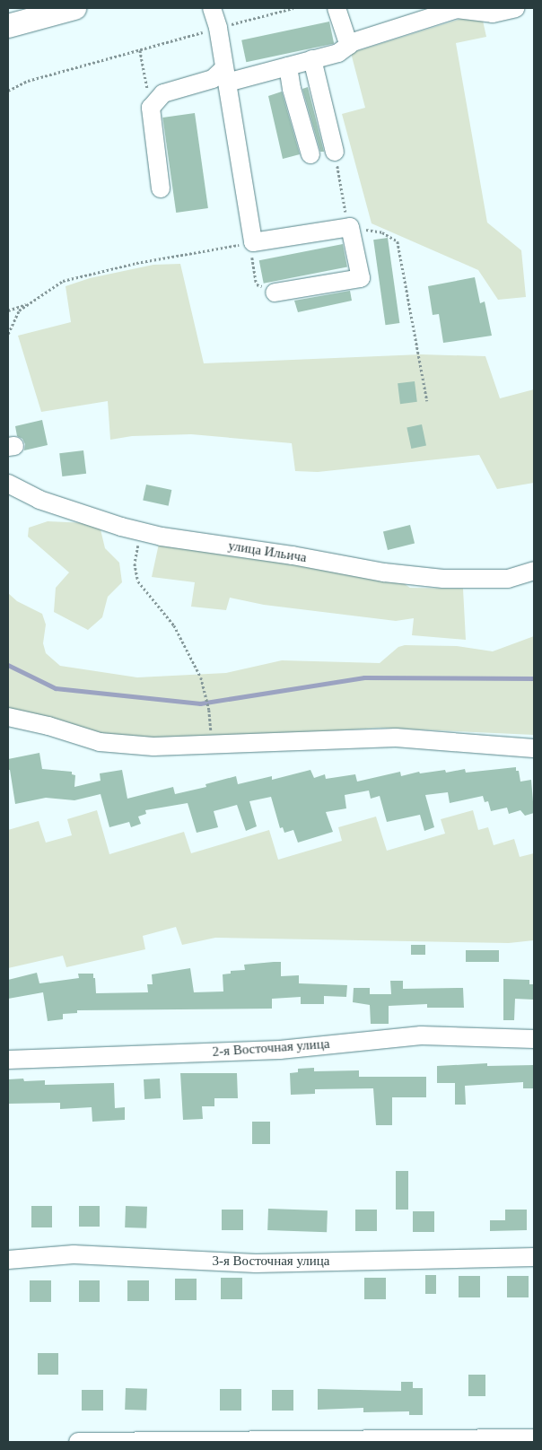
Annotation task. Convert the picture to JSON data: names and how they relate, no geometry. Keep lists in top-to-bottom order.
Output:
{
  "streets": {
    "street": ["улица Ильича", "2-я Восточная улица", "3-я Восточная улица"]
  }
}
